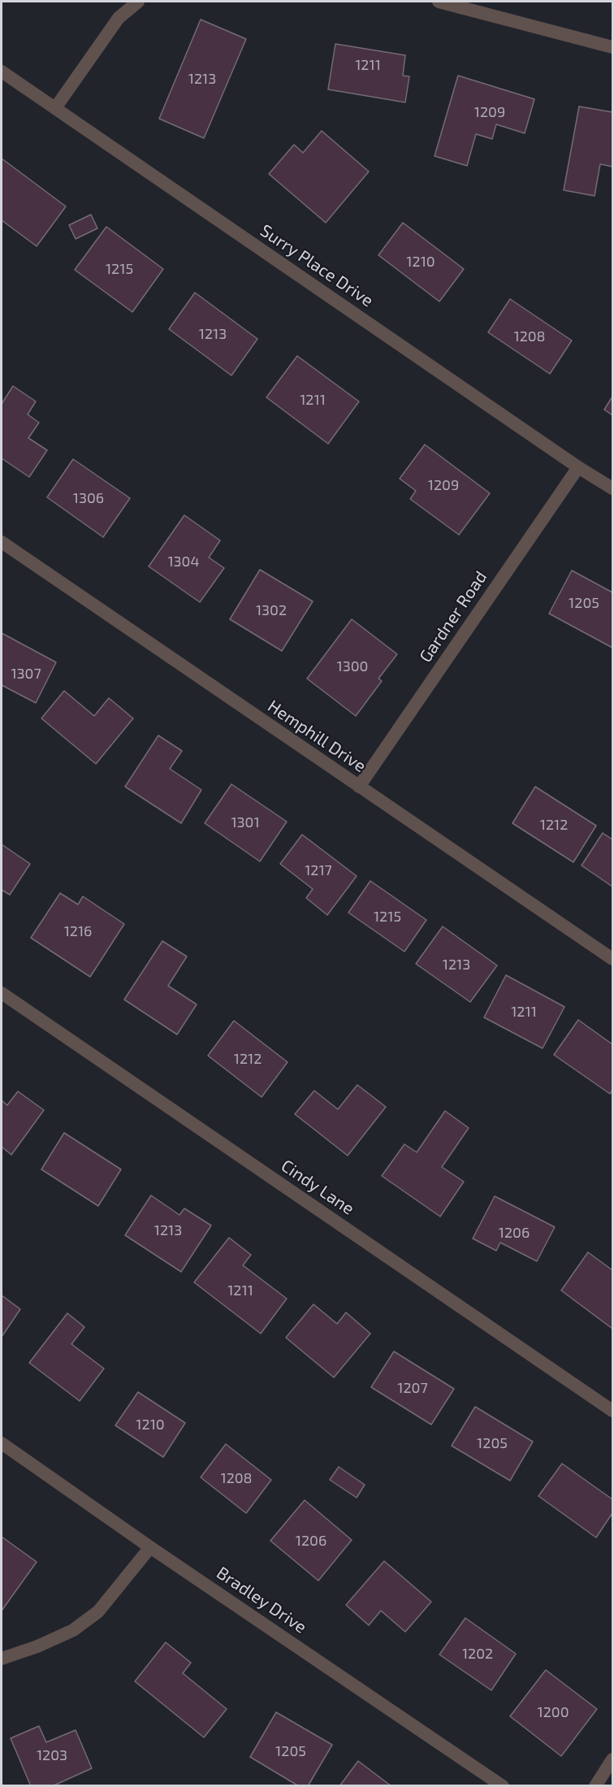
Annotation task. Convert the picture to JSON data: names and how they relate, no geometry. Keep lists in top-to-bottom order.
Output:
{
  "streets": {
    "street": [
      "Surry Place Drive",
      "Gardner Road",
      "Hemphill Drive",
      "Cindy Lane",
      "Bradley Drive"
    ]
  },
  "crossings": [
    ["Surry Place Drive", "Gardner Road"],
    ["Gardner Road", "Hemphill Drive"]
  ],
  "house_numbers": [
    "1211",
    "1213",
    "1209",
    "1210",
    "1215",
    "1213",
    "1208",
    "1211",
    "1209",
    "1306",
    "1304",
    "1205",
    "1302",
    "1300",
    "1307",
    "1301",
    "1212",
    "1217",
    "1215",
    "1216",
    "1213",
    "1211",
    "1212",
    "1213",
    "1206",
    "1211",
    "1207",
    "1210",
    "1205",
    "1208",
    "1206",
    "1202",
    "1200",
    "1205",
    "1203"
  ]
}
